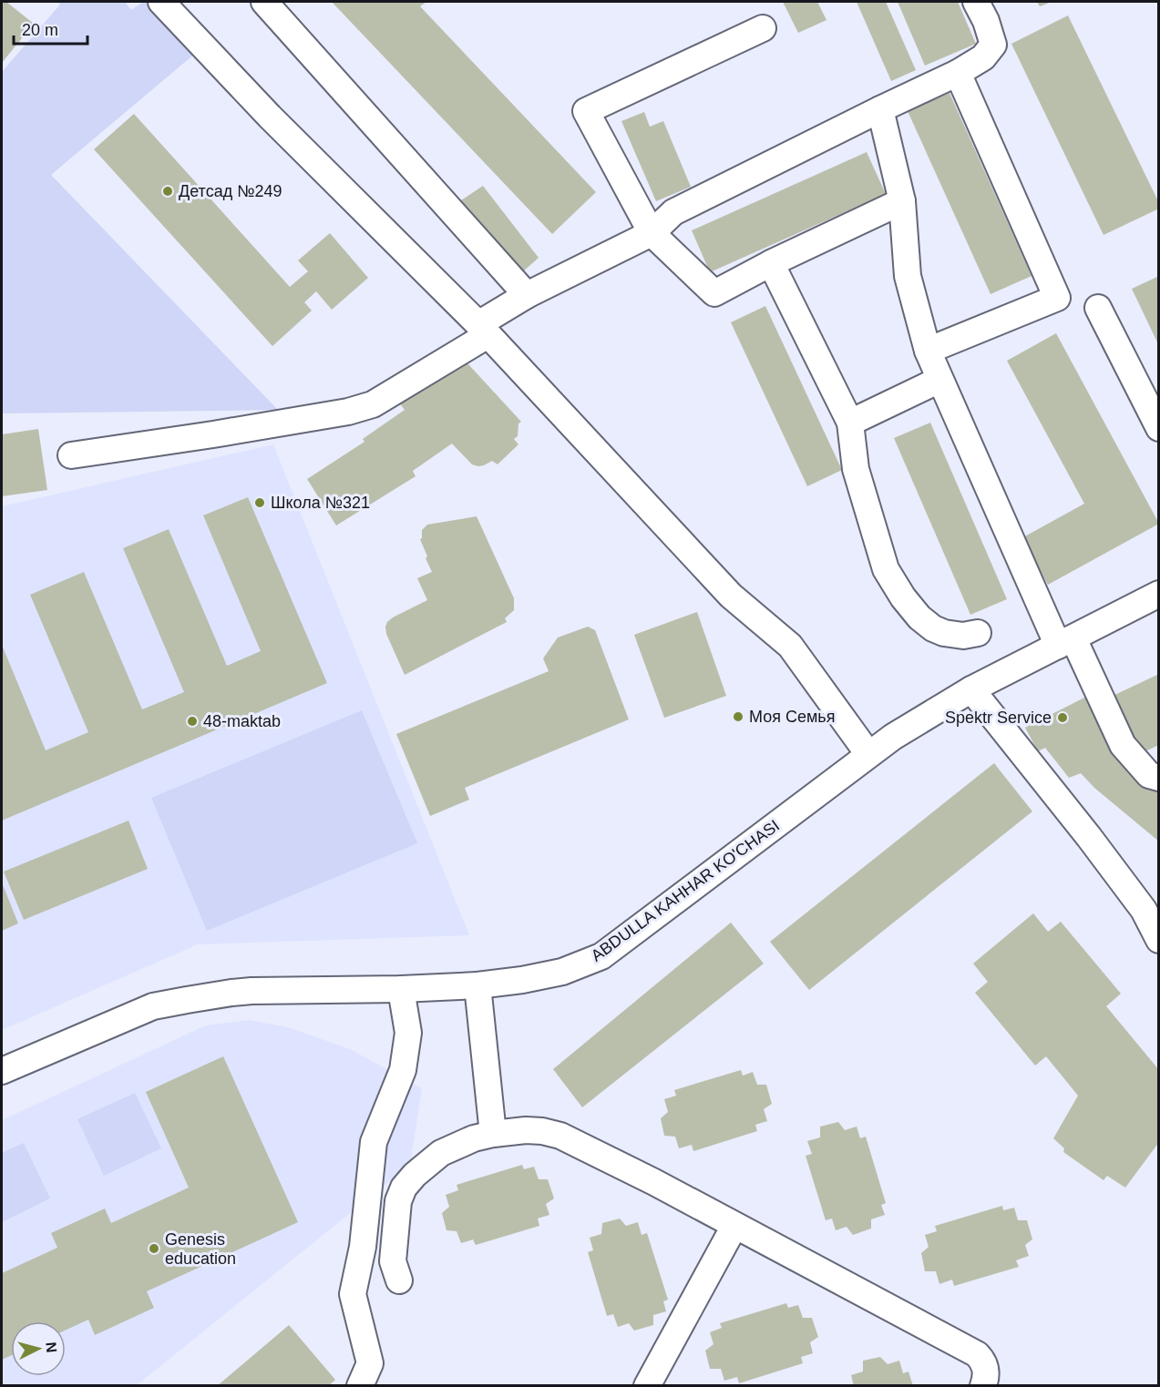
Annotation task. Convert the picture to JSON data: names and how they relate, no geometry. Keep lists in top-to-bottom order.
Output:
{
  "streets": {
    "street": ["ABDULLA KAHHAR KO'CHASI"]
  },
  "places": [
    "Детсад №249",
    "Школа №321",
    "Моя Семья",
    "Spektr Service",
    "48-maktab",
    "Genesis education"
  ],
  "scale_bar": "20 m",
  "north": "right"
}
